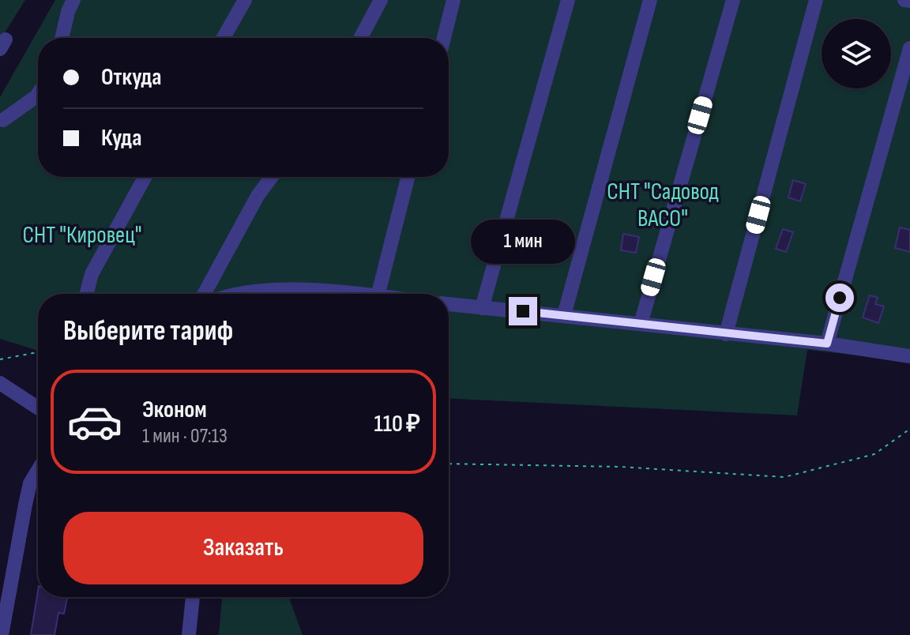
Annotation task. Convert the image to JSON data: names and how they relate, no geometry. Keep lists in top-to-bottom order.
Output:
{
  "parks": ["СНТ \"Садовод ВАСО\"", "СНТ \"Кировец\""],
  "page": {
    "banner": ["Откуда", "Куда"],
    "bubble": "1 мин",
    "heading": "Выберите тариф",
    "list": [
      {
        "name": "Эконом",
        "note": "1 мин · 07:13",
        "value": "110 ₽"
      }
    ],
    "buttons": "Заказать"
  }
}
